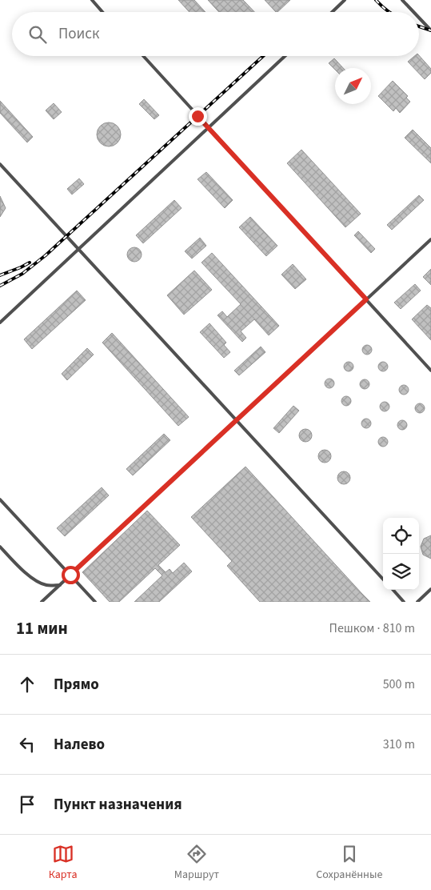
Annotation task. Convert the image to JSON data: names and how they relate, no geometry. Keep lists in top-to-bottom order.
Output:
{
  "north": "top right",
  "page": {
    "search": "Поиск",
    "heading": ["11 мин", "Пешком · 810 m"],
    "list": [
      ["Прямо", "500 m"],
      ["Налево", "310 m"],
      "Пункт назначения"
    ],
    "nav": ["Карта", "Маршрут", "Сохранённые"]
  }
}
